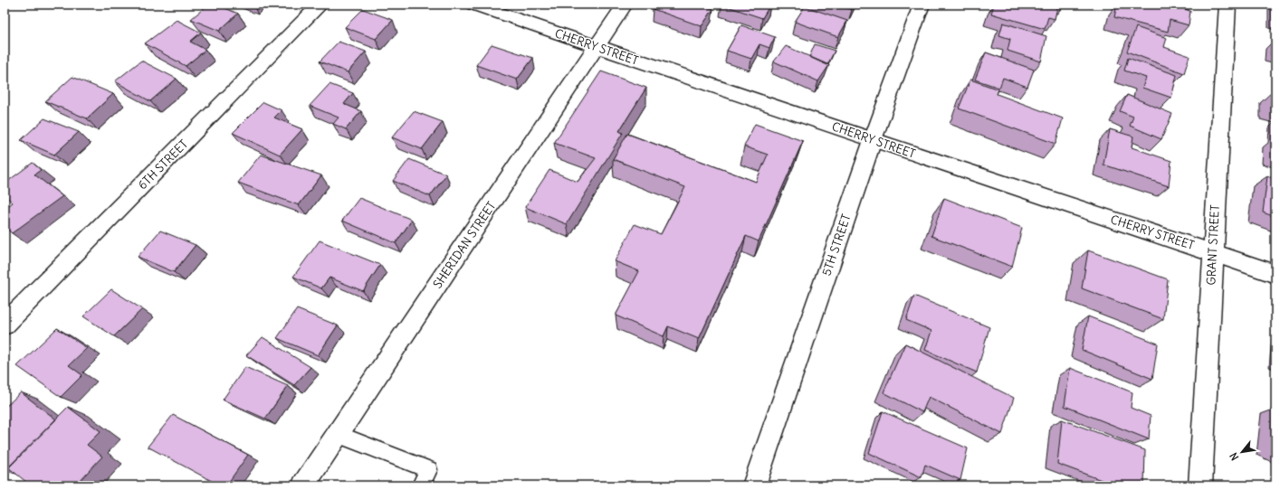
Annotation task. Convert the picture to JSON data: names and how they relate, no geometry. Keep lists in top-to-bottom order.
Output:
{
  "streets": {
    "street": [
      "CHERRY STREET",
      "6TH STREET",
      "SHERIDAN STREET",
      "5TH STREET",
      "GRANT STREET"
    ]
  },
  "crossings": [
    ["CHERRY STREET", "SHERIDAN STREET"],
    ["CHERRY STREET", "5TH STREET"],
    ["CHERRY STREET", "GRANT STREET"]
  ],
  "north": "bottom left"
}
